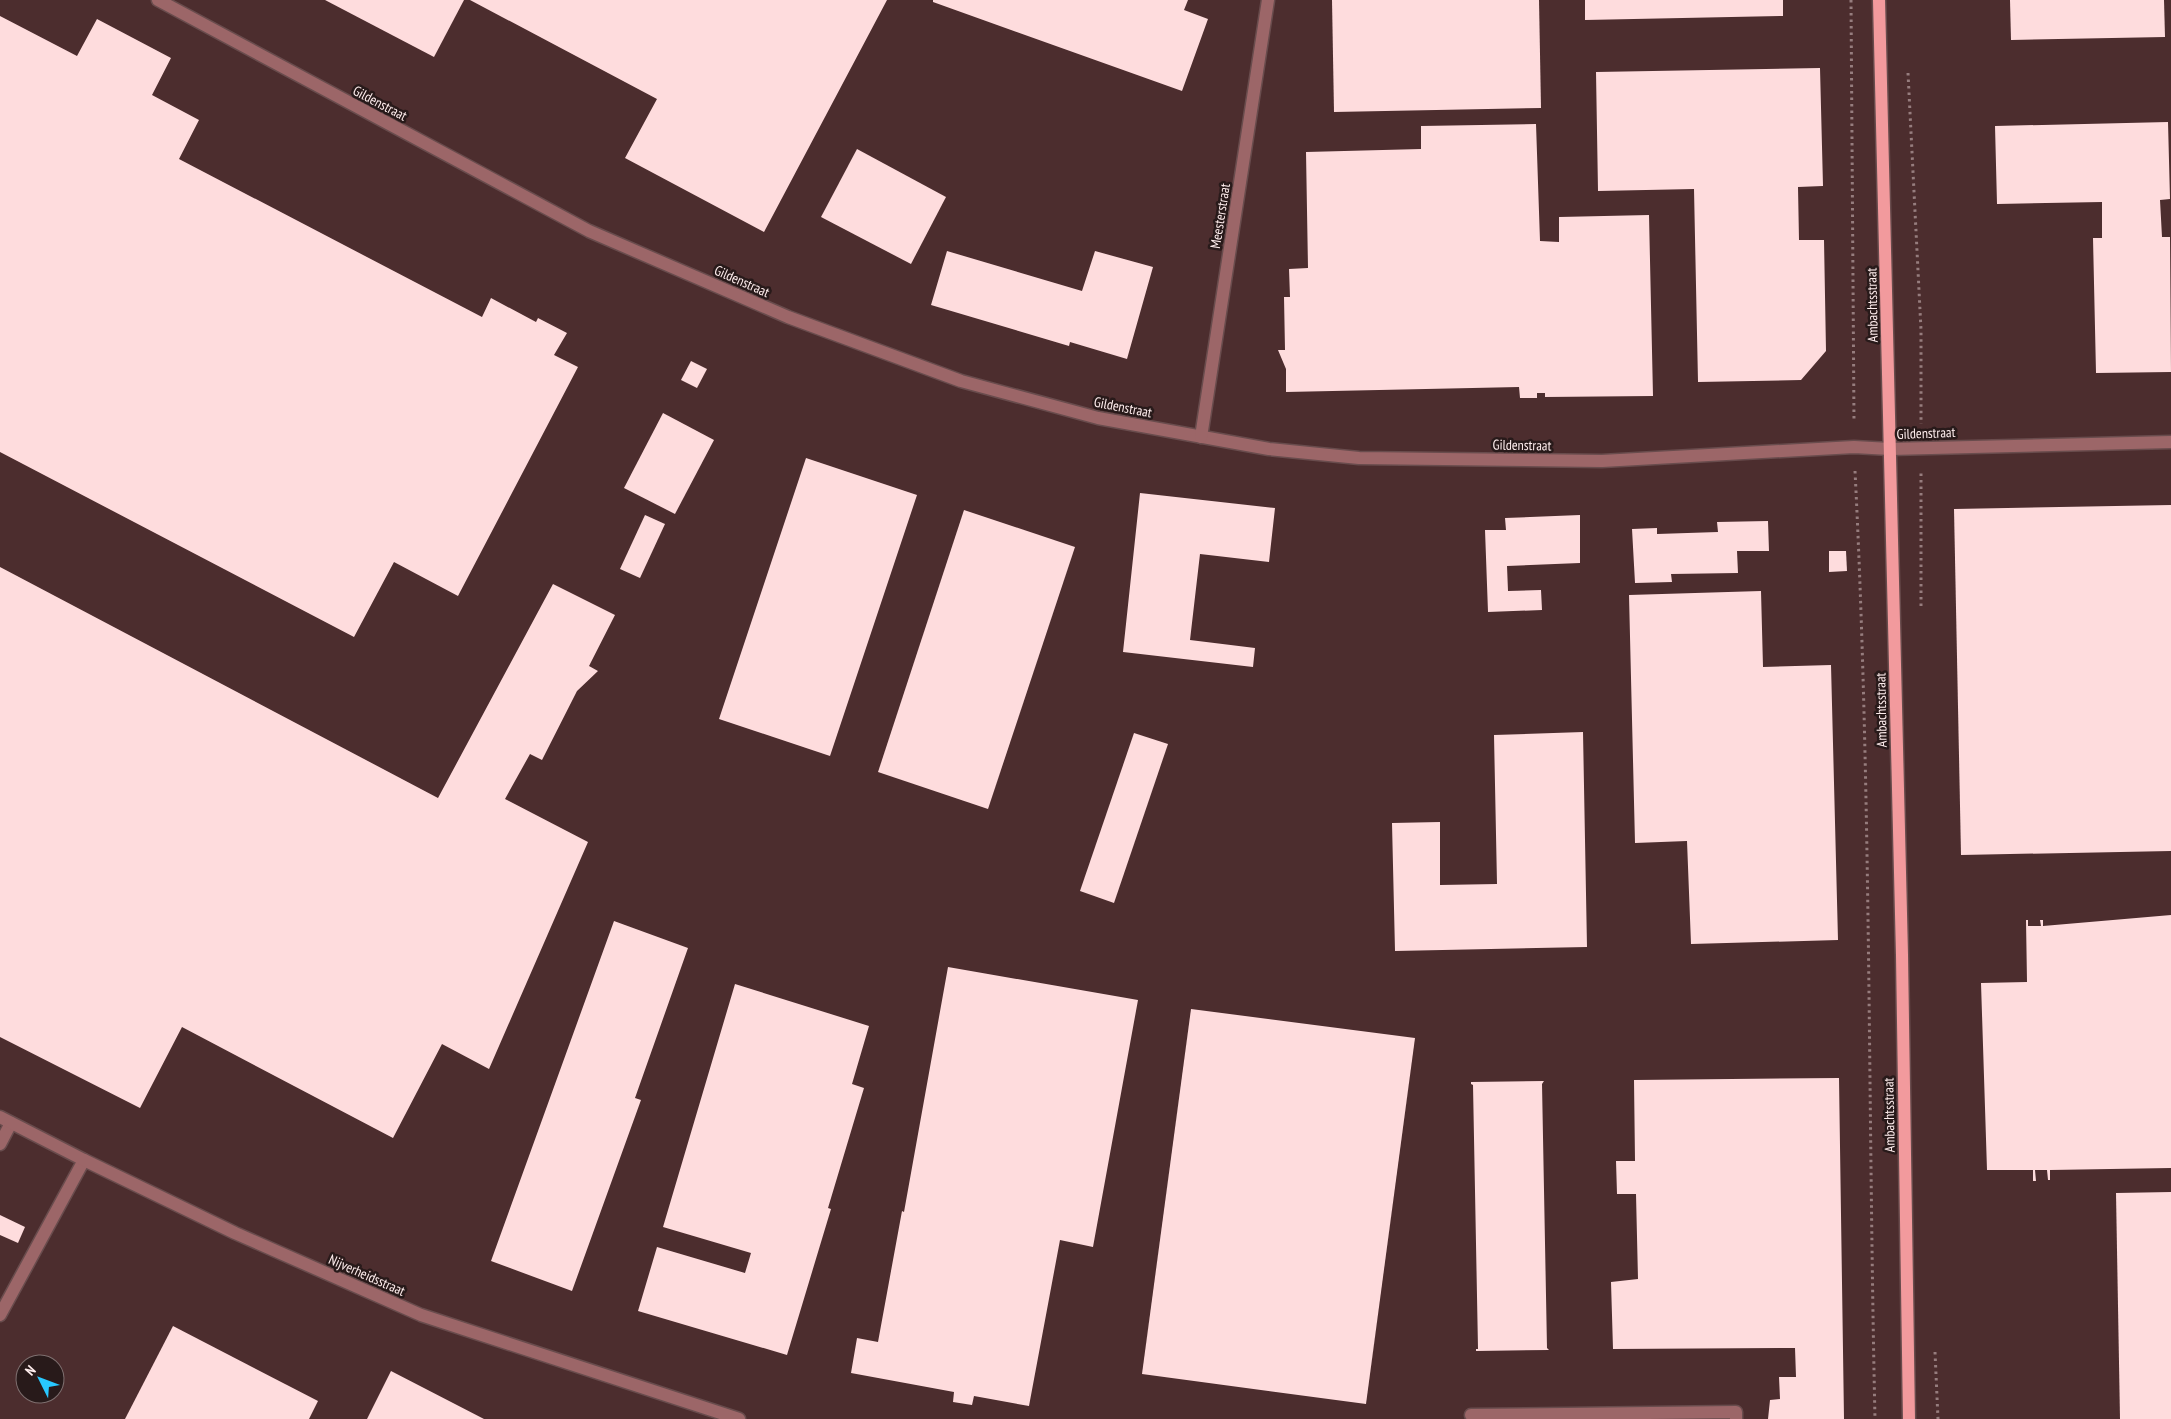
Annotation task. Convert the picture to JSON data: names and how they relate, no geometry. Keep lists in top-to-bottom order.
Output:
{
  "streets": {
    "main road": ["Ambachtsstraat"],
    "street": ["Gildenstraat", "Meesterstraat", "Nijverheidsstraat"]
  },
  "crossings": [
    ["Gildenstraat", "Meesterstraat"],
    ["Gildenstraat", "Ambachtsstraat"]
  ],
  "north": "top left"
}
